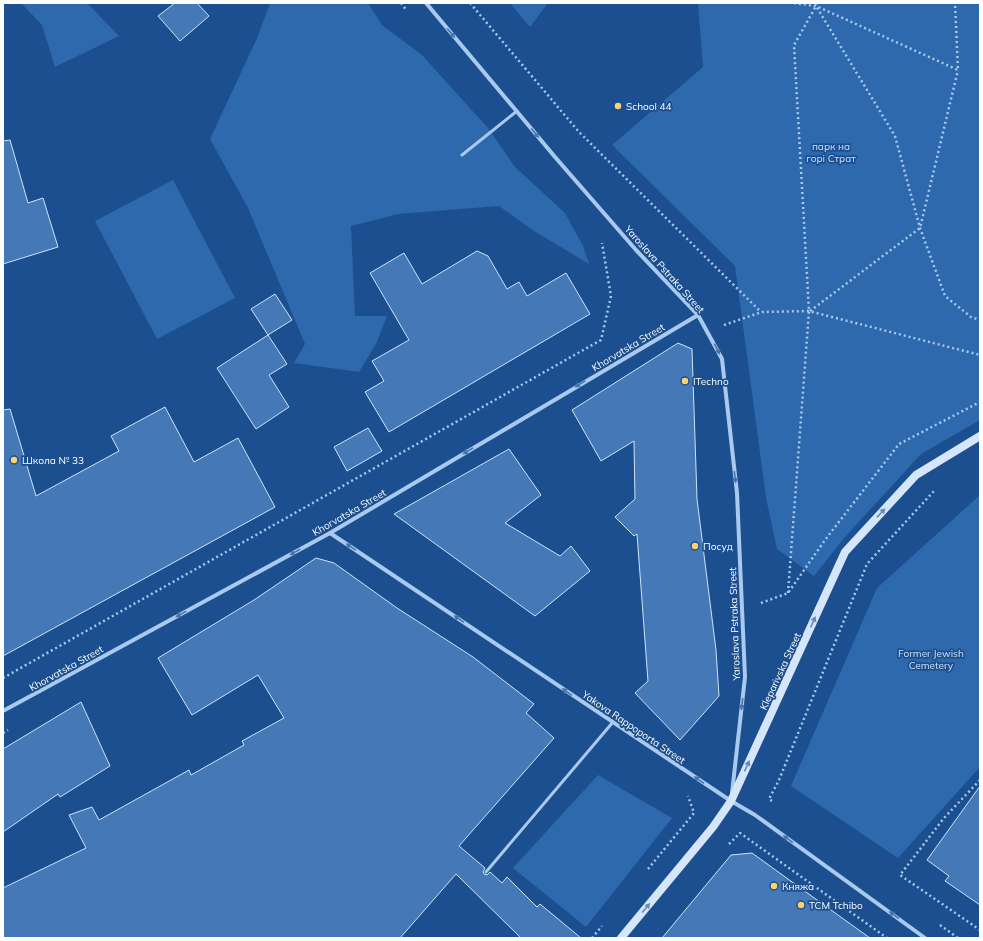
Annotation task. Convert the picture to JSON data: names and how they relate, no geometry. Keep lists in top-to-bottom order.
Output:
{
  "streets": {
    "main road": ["Kleparivska Street"],
    "street": ["Yaroslava Pstraka Street", "Khorvatska Street", "Yakova Rappoporta Street"]
  },
  "crossings": [
    ["Yaroslava Pstraka Street", "Khorvatska Street"],
    ["Yaroslava Pstraka Street", "Kleparivska Street"],
    ["Yaroslava Pstraka Street", "Yakova Rappoporta Street"],
    ["Khorvatska Street", "Yakova Rappoporta Street"],
    ["Kleparivska Street", "Yakova Rappoporta Street"]
  ],
  "one_way": [
    "Yaroslava Pstraka Street",
    "Khorvatska Street",
    "Kleparivska Street",
    "Yakova Rappoporta Street"
  ],
  "parks": ["парк на горі Страт", "Former Jewish Cemetery"],
  "places": [
    "School 44",
    "ITechno",
    "Школа № 33",
    "Посуд",
    "Княжа",
    "TCM Tchibo"
  ]
}
